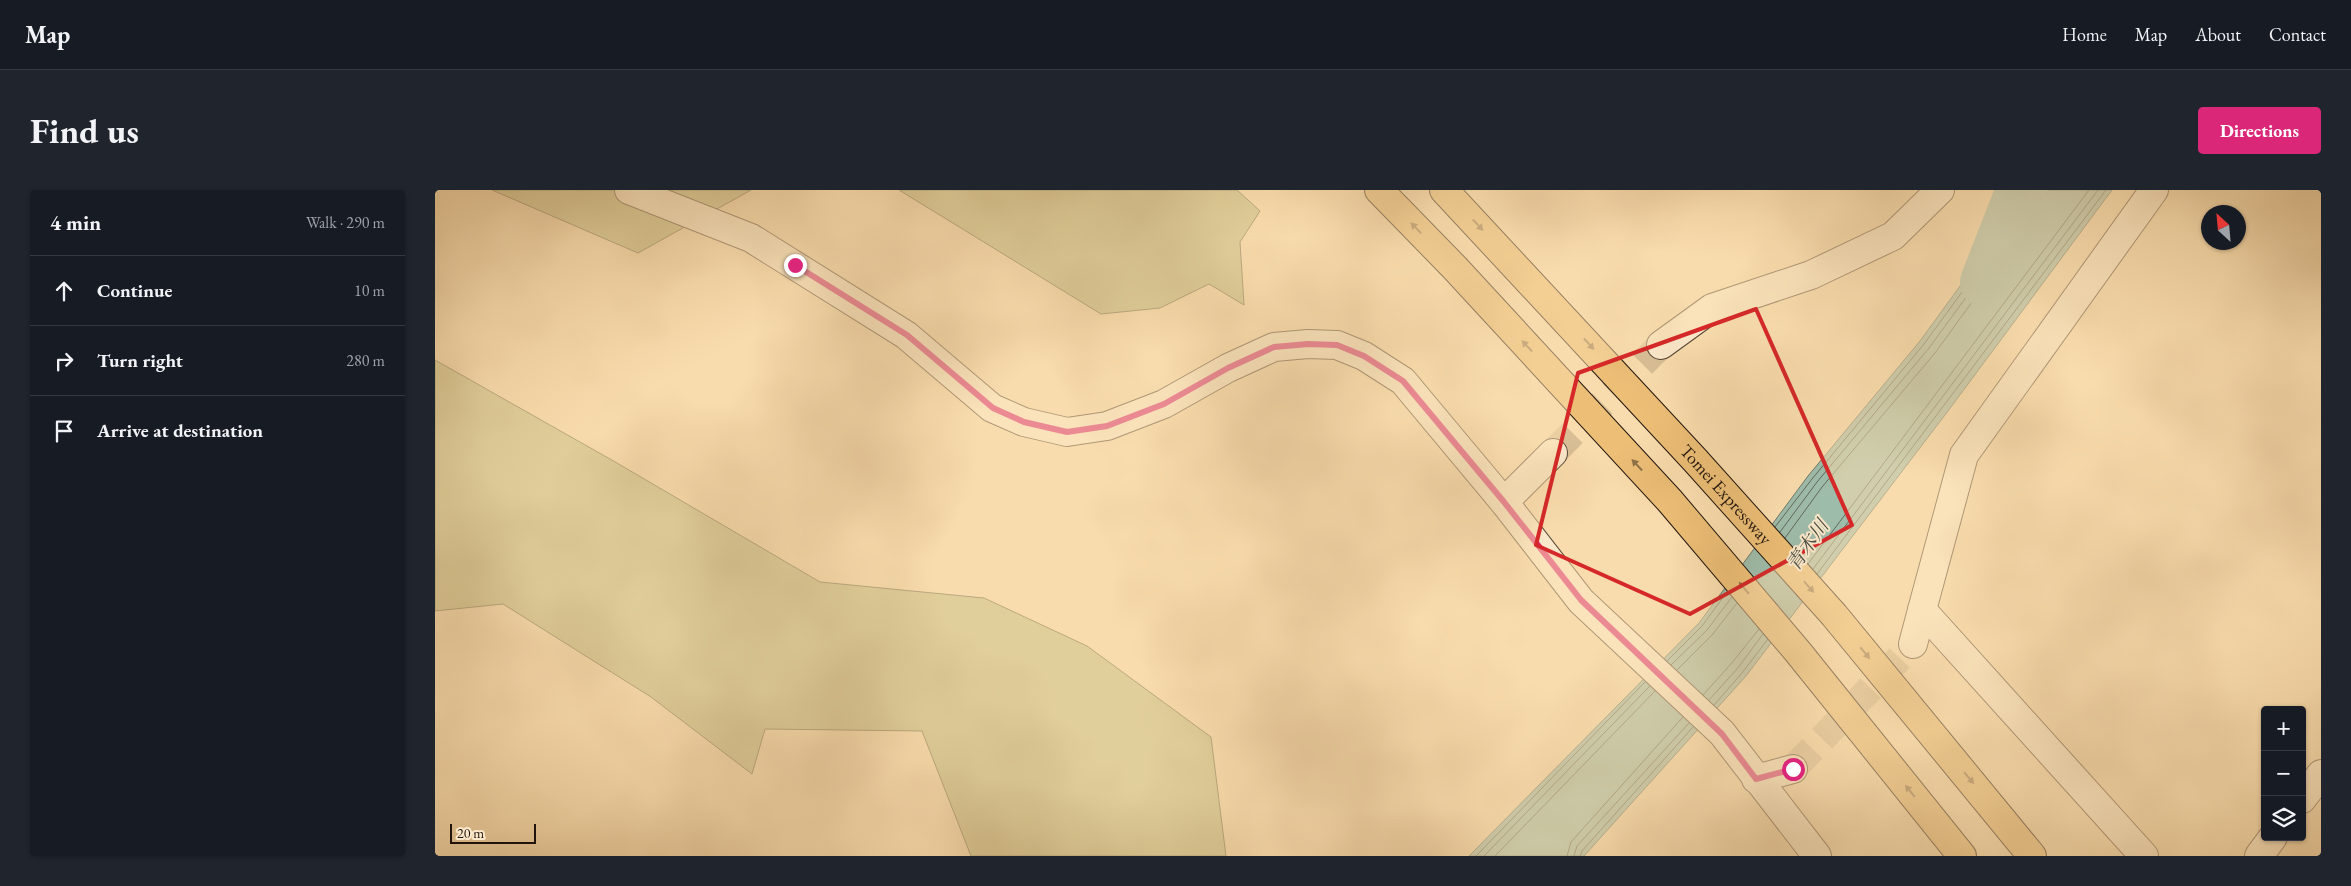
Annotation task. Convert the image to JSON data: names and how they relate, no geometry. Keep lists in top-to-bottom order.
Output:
{
  "streets": {
    "highway": ["Tomei Expressway"]
  },
  "water": ["青木川"],
  "scale_bar": "20 m",
  "north": "top left",
  "page": {
    "header": "Map",
    "nav": [
      "Home",
      "Map",
      "About",
      "Contact"
    ],
    "buttons": "Directions",
    "title": "Find us",
    "heading": ["4 min", "Walk · 290 m"],
    "list": [
      ["Continue", "10 m"],
      ["Turn right", "280 m"],
      "Arrive at destination"
    ],
    "map_buttons": ["+", "−"],
    "scale": "20 m"
  }
}
